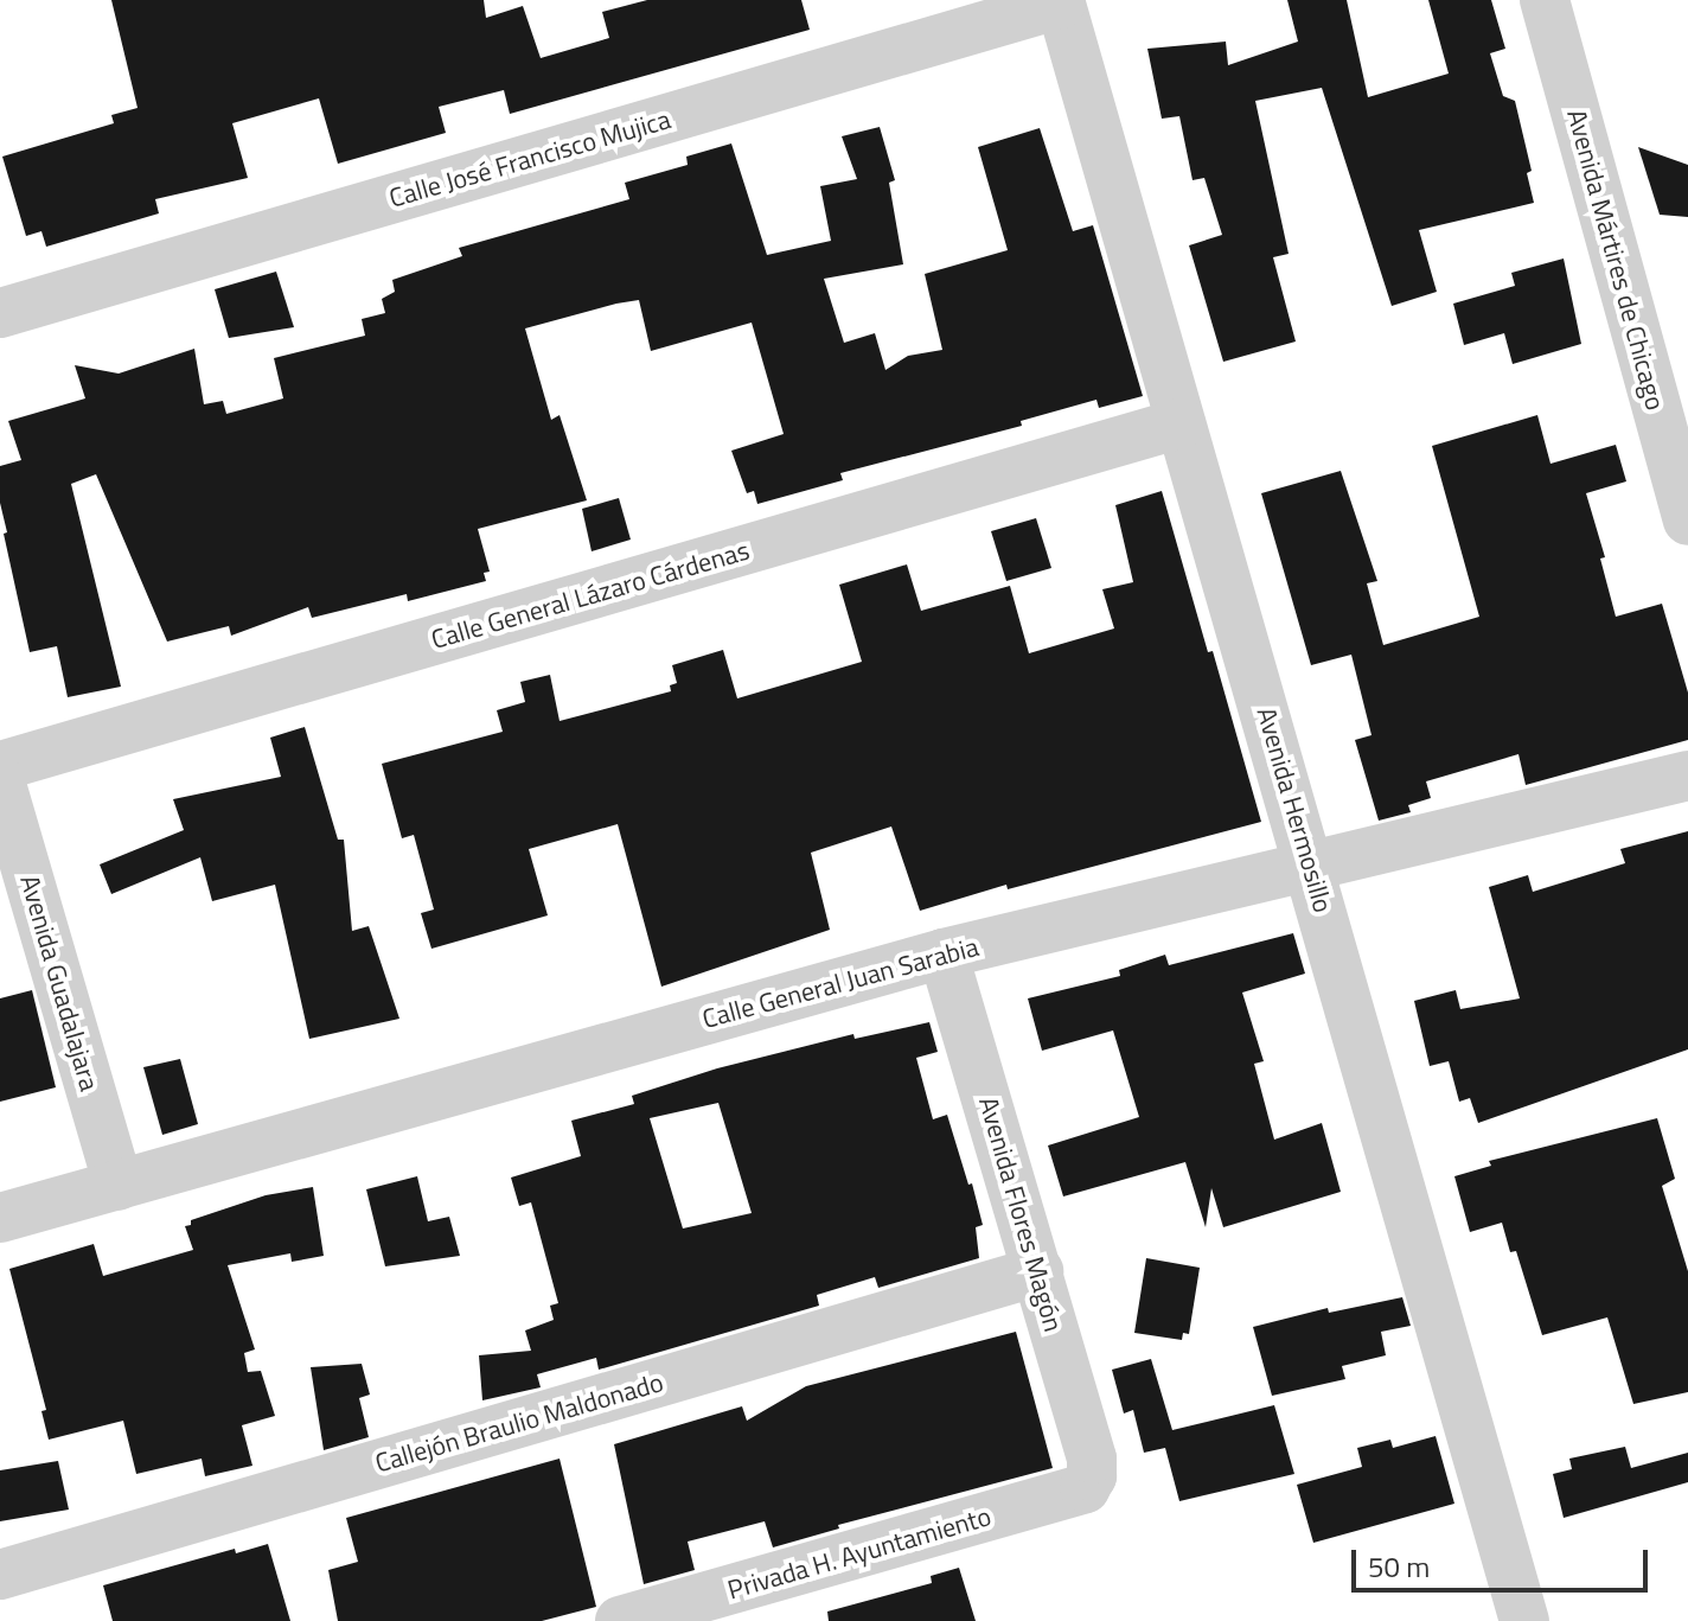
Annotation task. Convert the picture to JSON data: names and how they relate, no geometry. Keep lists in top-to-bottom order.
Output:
{
  "streets": {
    "street": [
      "Calle José Francisco Mujica",
      "Avenida Mártires de Chicago",
      "Calle General Lázaro Cárdenas",
      "Avenida Hermosillo",
      "Avenida Guadalajara",
      "Calle General Juan Sarabia",
      "Avenida Flores Magón",
      "Callejón Braulio Maldonado",
      "Privada H. Ayuntamiento"
    ]
  },
  "crossings": [
    ["Calle José Francisco Mujica", "Avenida Hermosillo"],
    ["Calle General Lázaro Cárdenas", "Avenida Hermosillo"],
    ["Avenida Hermosillo", "Calle General Juan Sarabia"],
    ["Avenida Guadalajara", "Calle General Juan Sarabia"],
    ["Calle General Juan Sarabia", "Avenida Flores Magón"],
    ["Avenida Flores Magón", "Callejón Braulio Maldonado"],
    ["Avenida Flores Magón", "Privada H. Ayuntamiento"]
  ],
  "scale_bar": "50 m"
}
